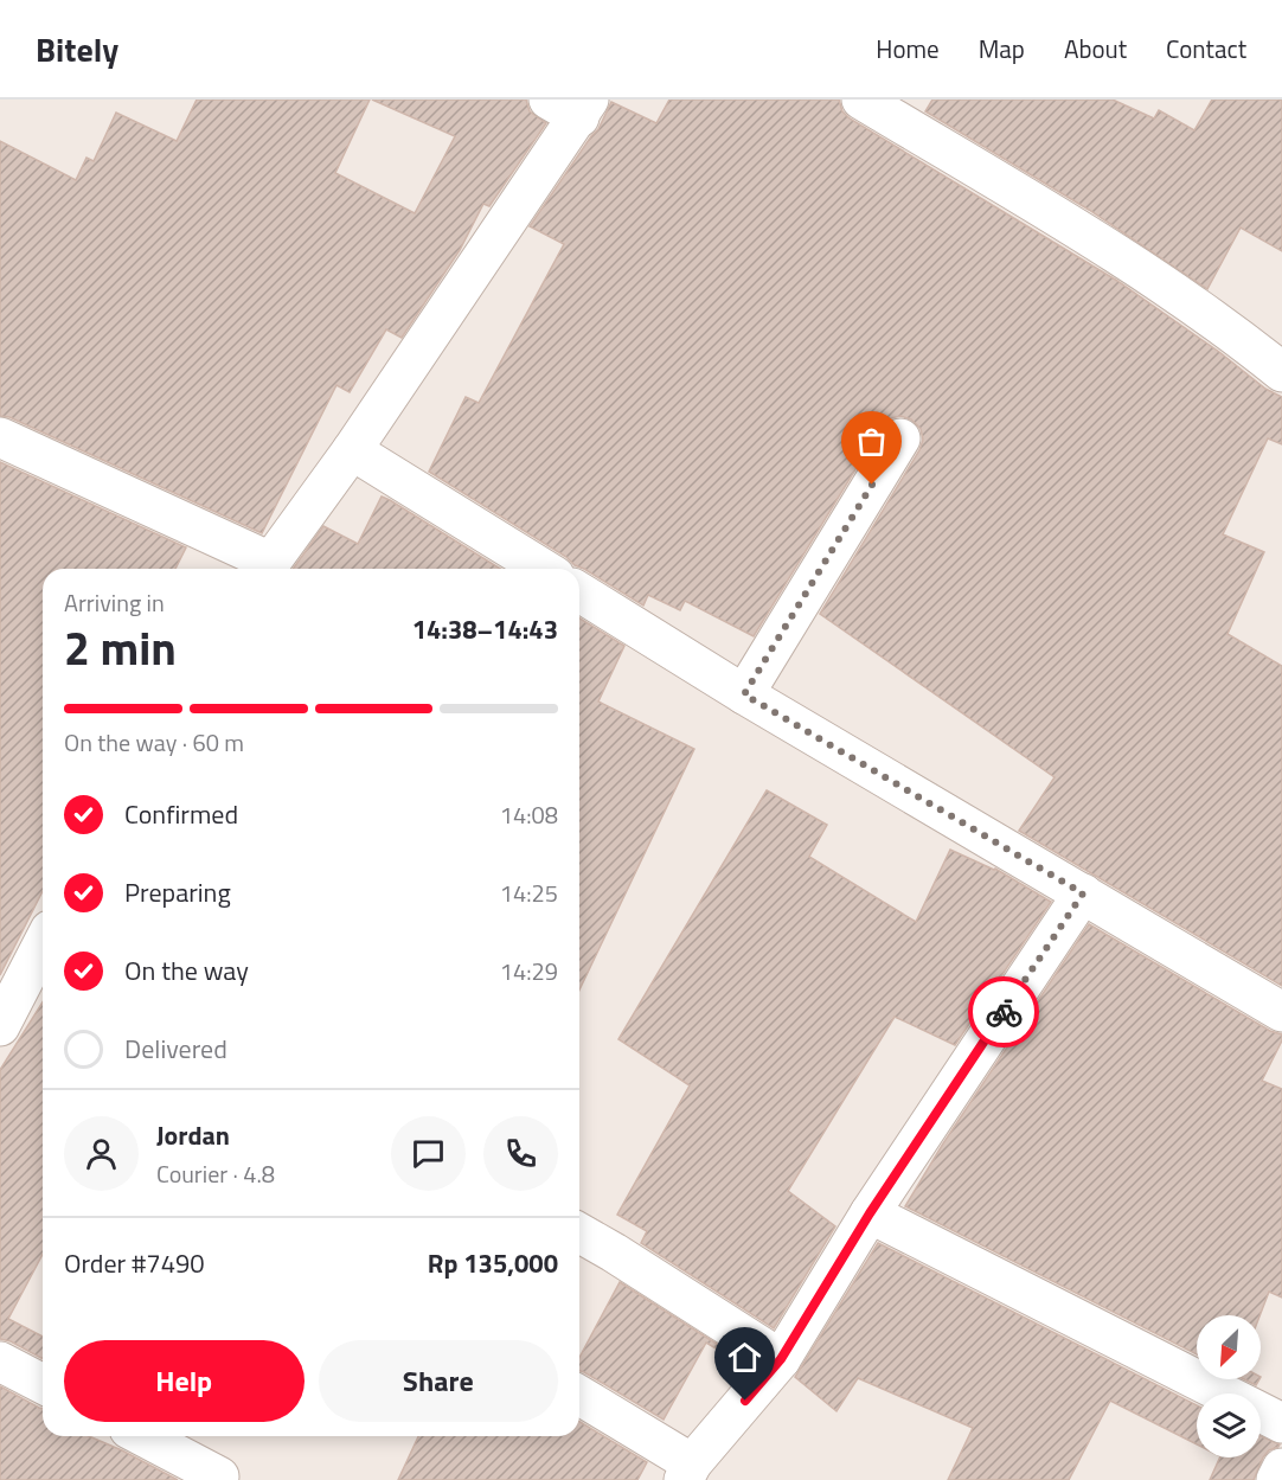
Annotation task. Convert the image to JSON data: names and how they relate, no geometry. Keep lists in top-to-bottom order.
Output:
{
  "north": "bottom left",
  "page": {
    "header": "Bitely",
    "nav": [
      "Home",
      "Map",
      "About",
      "Contact"
    ],
    "heading": ["2 min", "Arriving in", "14:38–14:43"],
    "panel": [
      "Jordan",
      "Courier · 4.8",
      "Order #7490",
      "Rp 135,000"
    ],
    "bar": "On the way · 60 m",
    "list": [
      ["Confirmed", "14:08"],
      ["Preparing", "14:25"],
      ["On the way", "14:29"],
      "Delivered"
    ],
    "buttons": ["Help", "Share"]
  }
}
